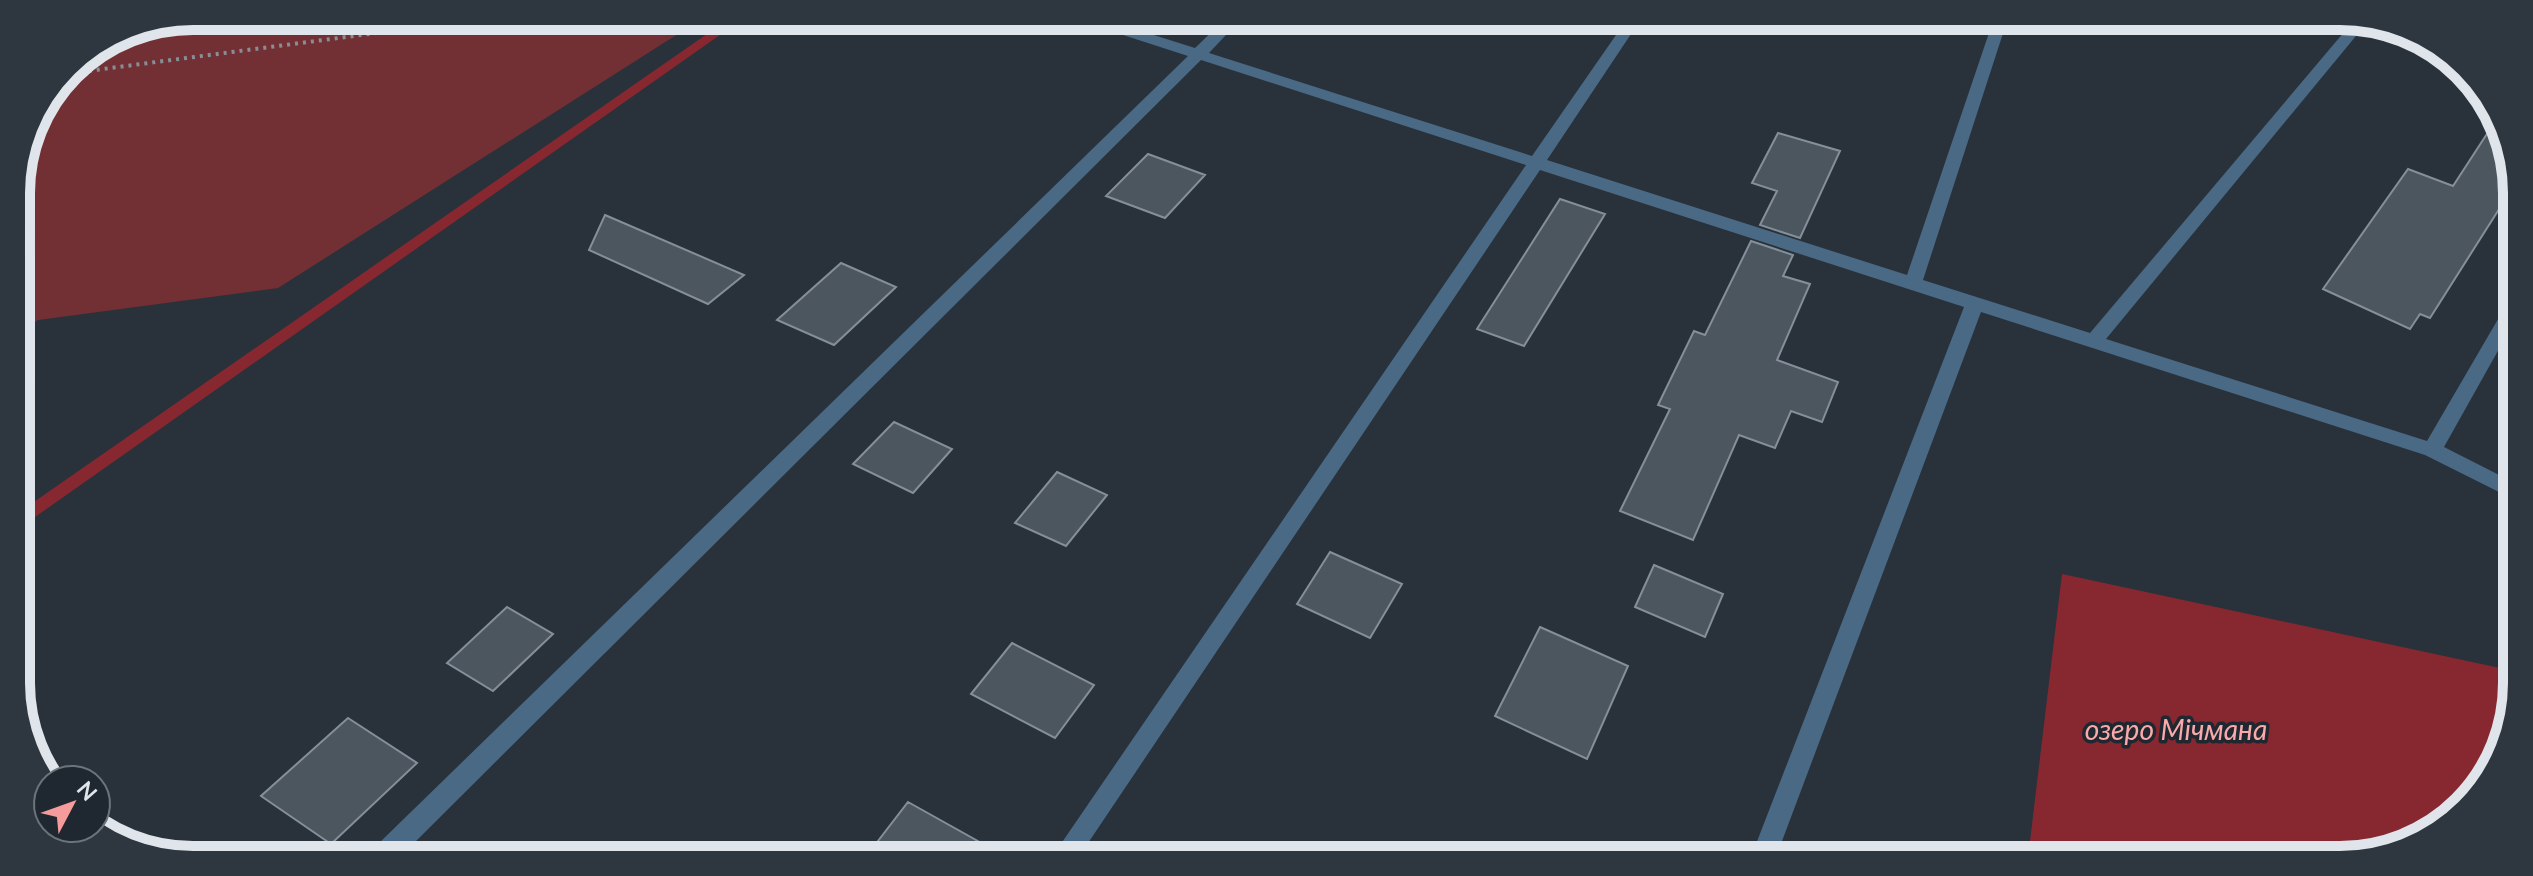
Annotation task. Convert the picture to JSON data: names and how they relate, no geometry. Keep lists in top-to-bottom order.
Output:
{
  "water": ["озеро Мічмана"],
  "north": "top right"
}
